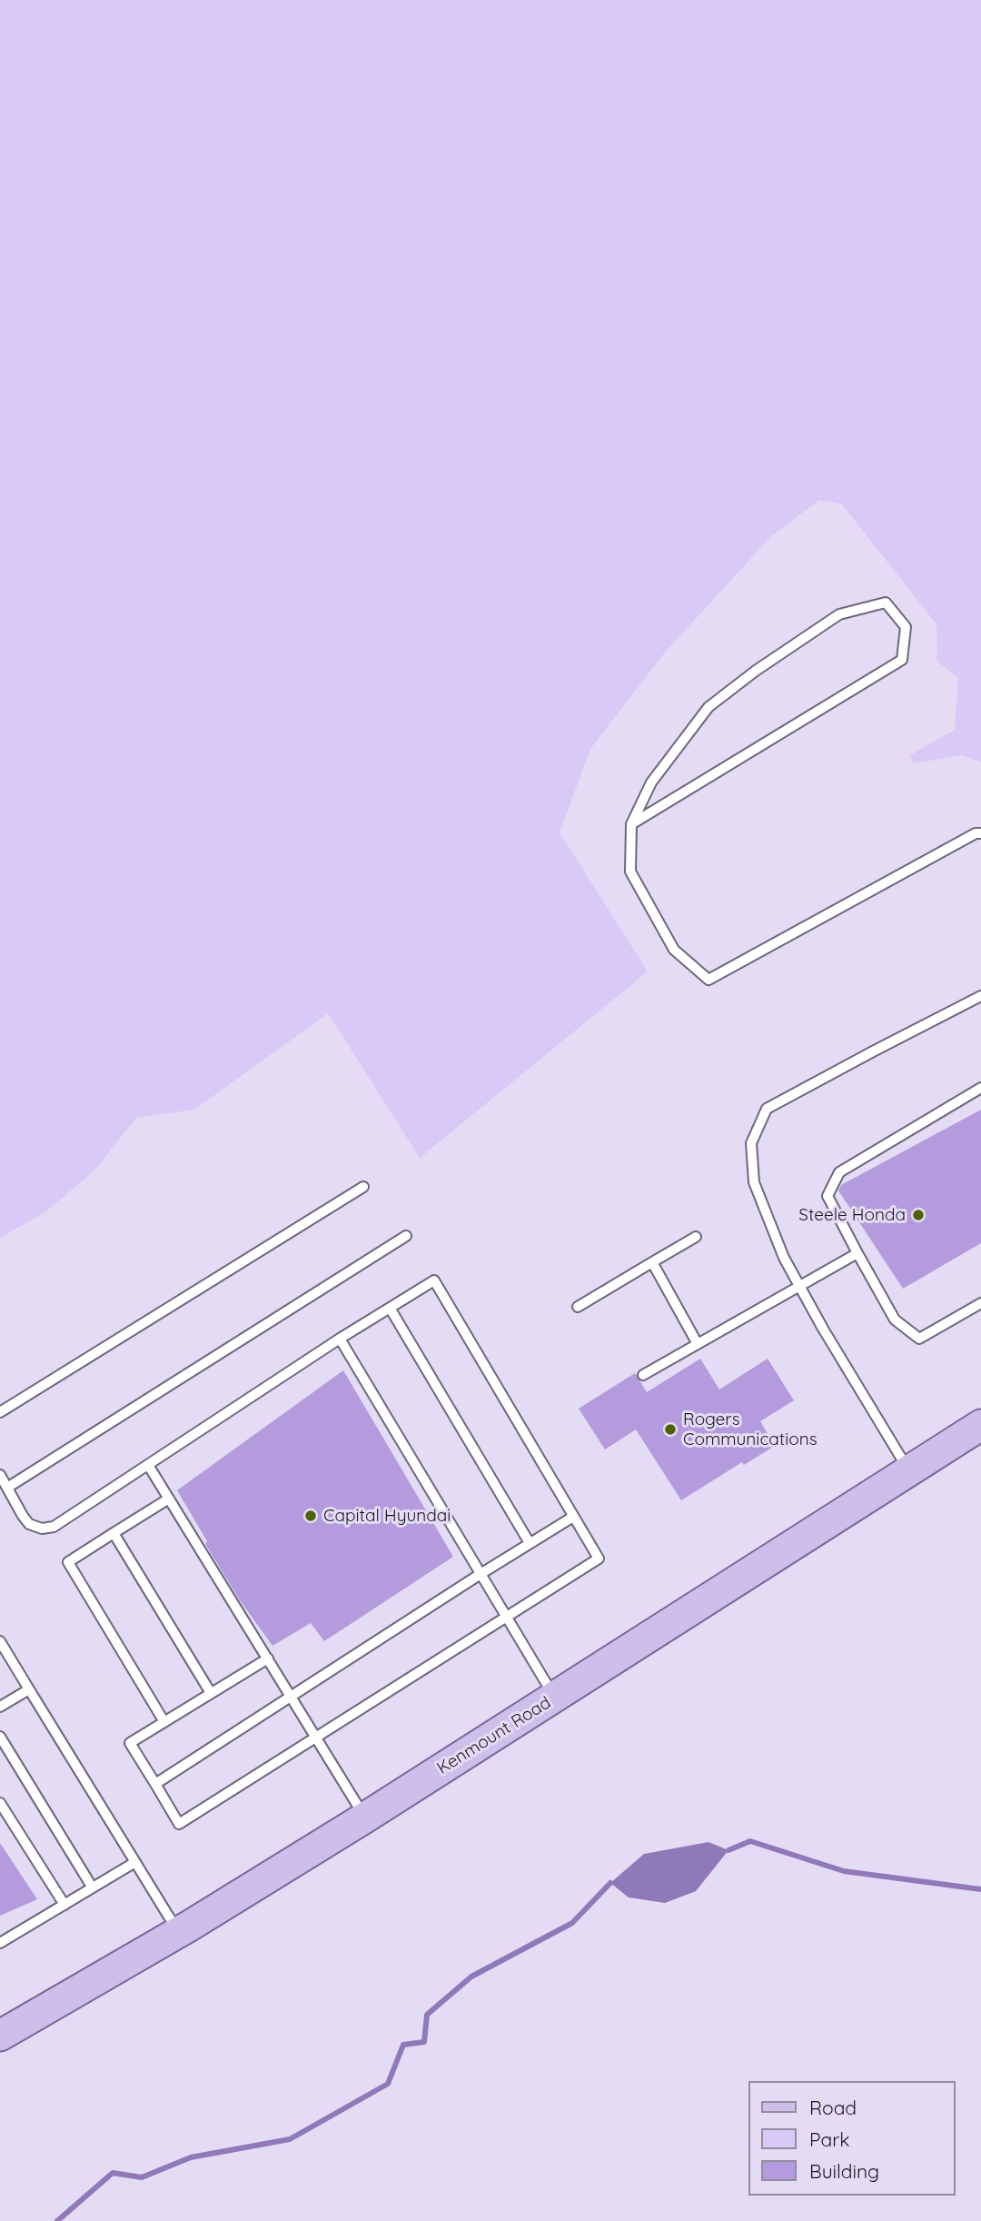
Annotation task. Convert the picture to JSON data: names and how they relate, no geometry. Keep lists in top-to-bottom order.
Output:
{
  "streets": {
    "main road": ["Kenmount Road"]
  },
  "places": ["Steele Honda", "Rogers Communications", "Capital Hyundai"],
  "legend": ["Road", "Park", "Building"]
}
